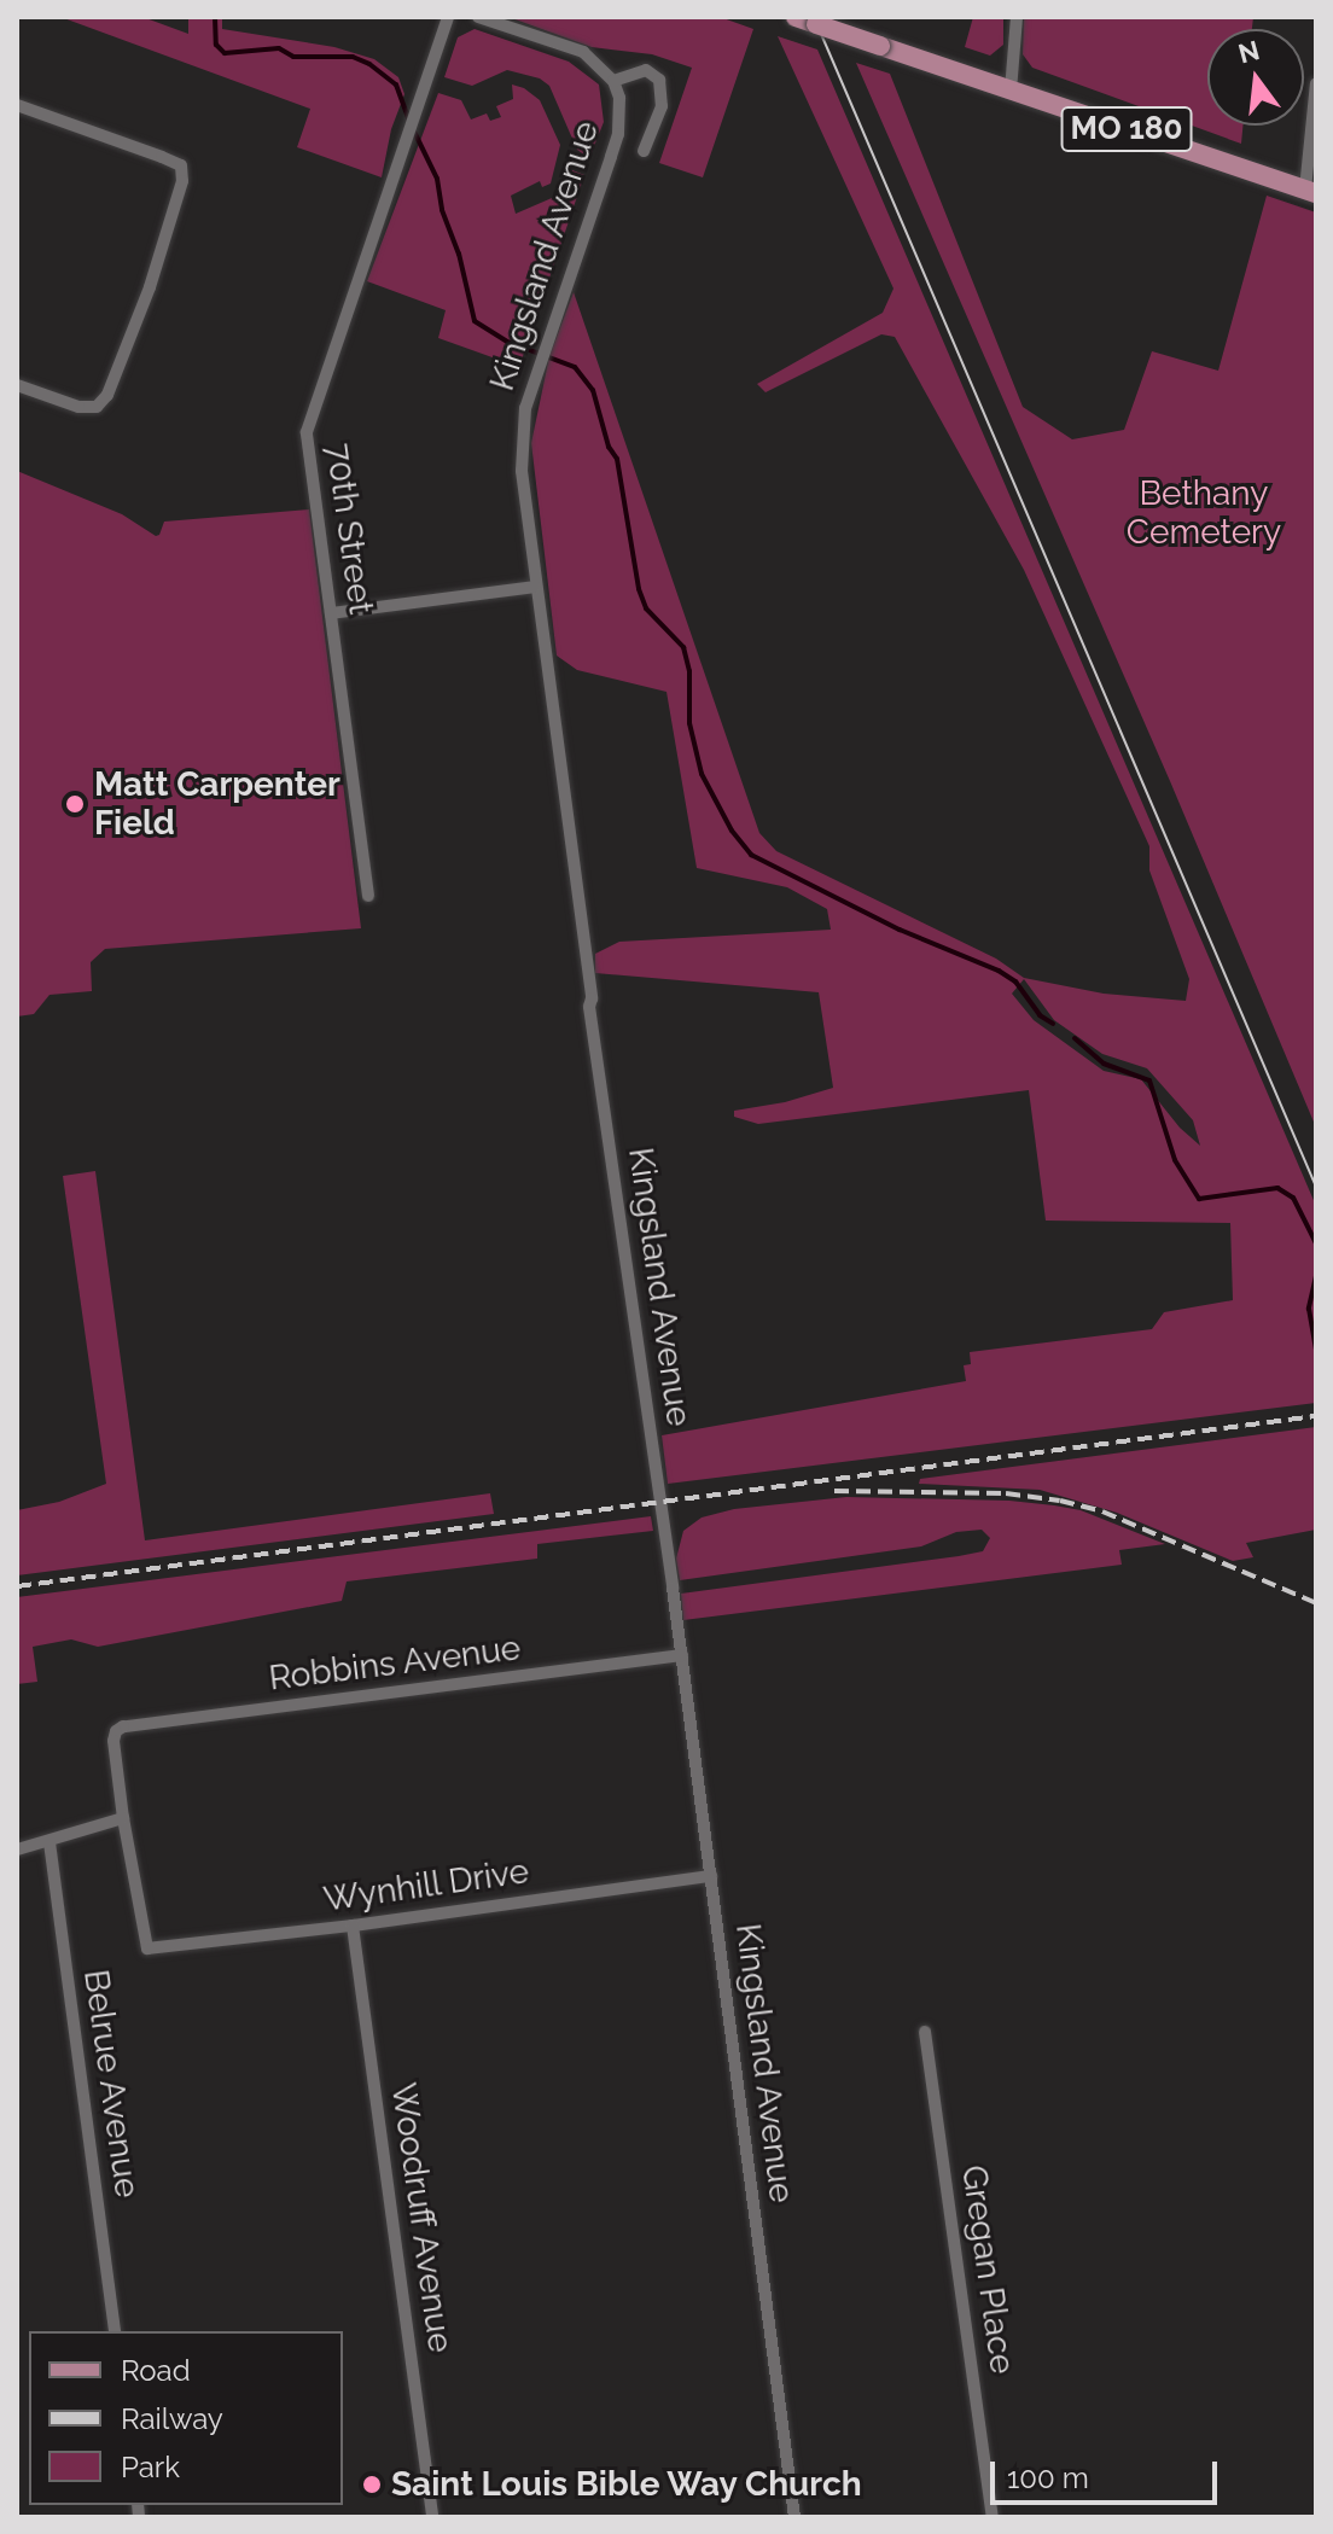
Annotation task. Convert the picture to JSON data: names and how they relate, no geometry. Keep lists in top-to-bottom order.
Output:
{
  "streets": {
    "main road": ["MO 180"],
    "street": [
      "Kingsland Avenue",
      "70th Street",
      "Robbins Avenue",
      "Wynhill Drive",
      "Belrue Avenue",
      "Woodruff Avenue",
      "Gregan Place"
    ]
  },
  "crossings": [
    ["Kingsland Avenue", "Robbins Avenue"],
    ["Kingsland Avenue", "Wynhill Drive"],
    ["Robbins Avenue", "Wynhill Drive"],
    ["Wynhill Drive", "Woodruff Avenue"]
  ],
  "parks": ["Bethany Cemetery"],
  "places": ["Matt Carpenter Field", "Saint Louis Bible Way Church"],
  "legend": ["Road", "Railway", "Park"],
  "scale_bar": "100 m",
  "north": "top"
}
